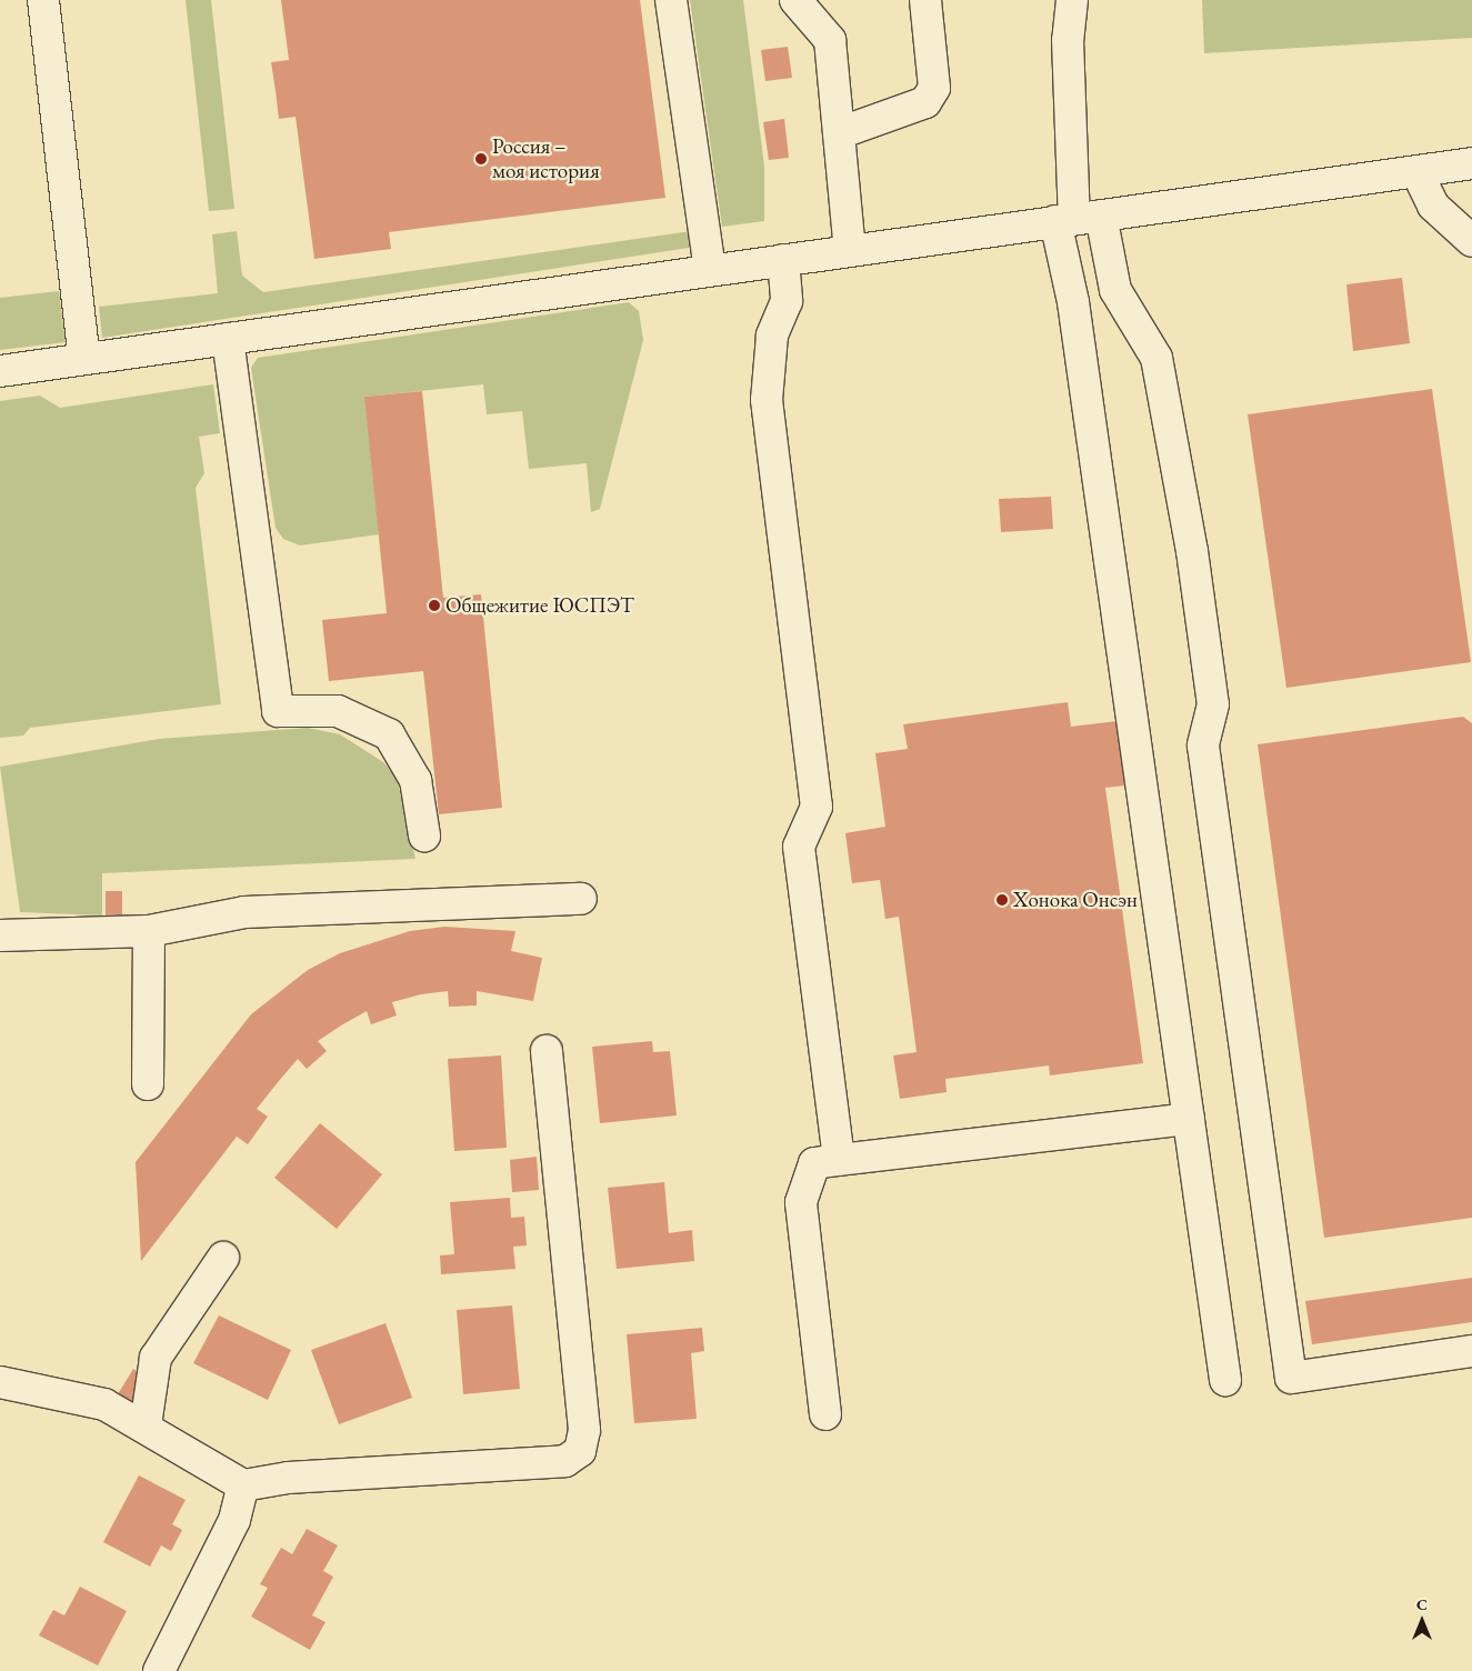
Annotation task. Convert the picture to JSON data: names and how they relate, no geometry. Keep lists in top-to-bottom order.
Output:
{
  "places": ["Россия – моя история", "Общежитие ЮСПЭТ", "Хонока Онсэн"],
  "north": "top"
}
